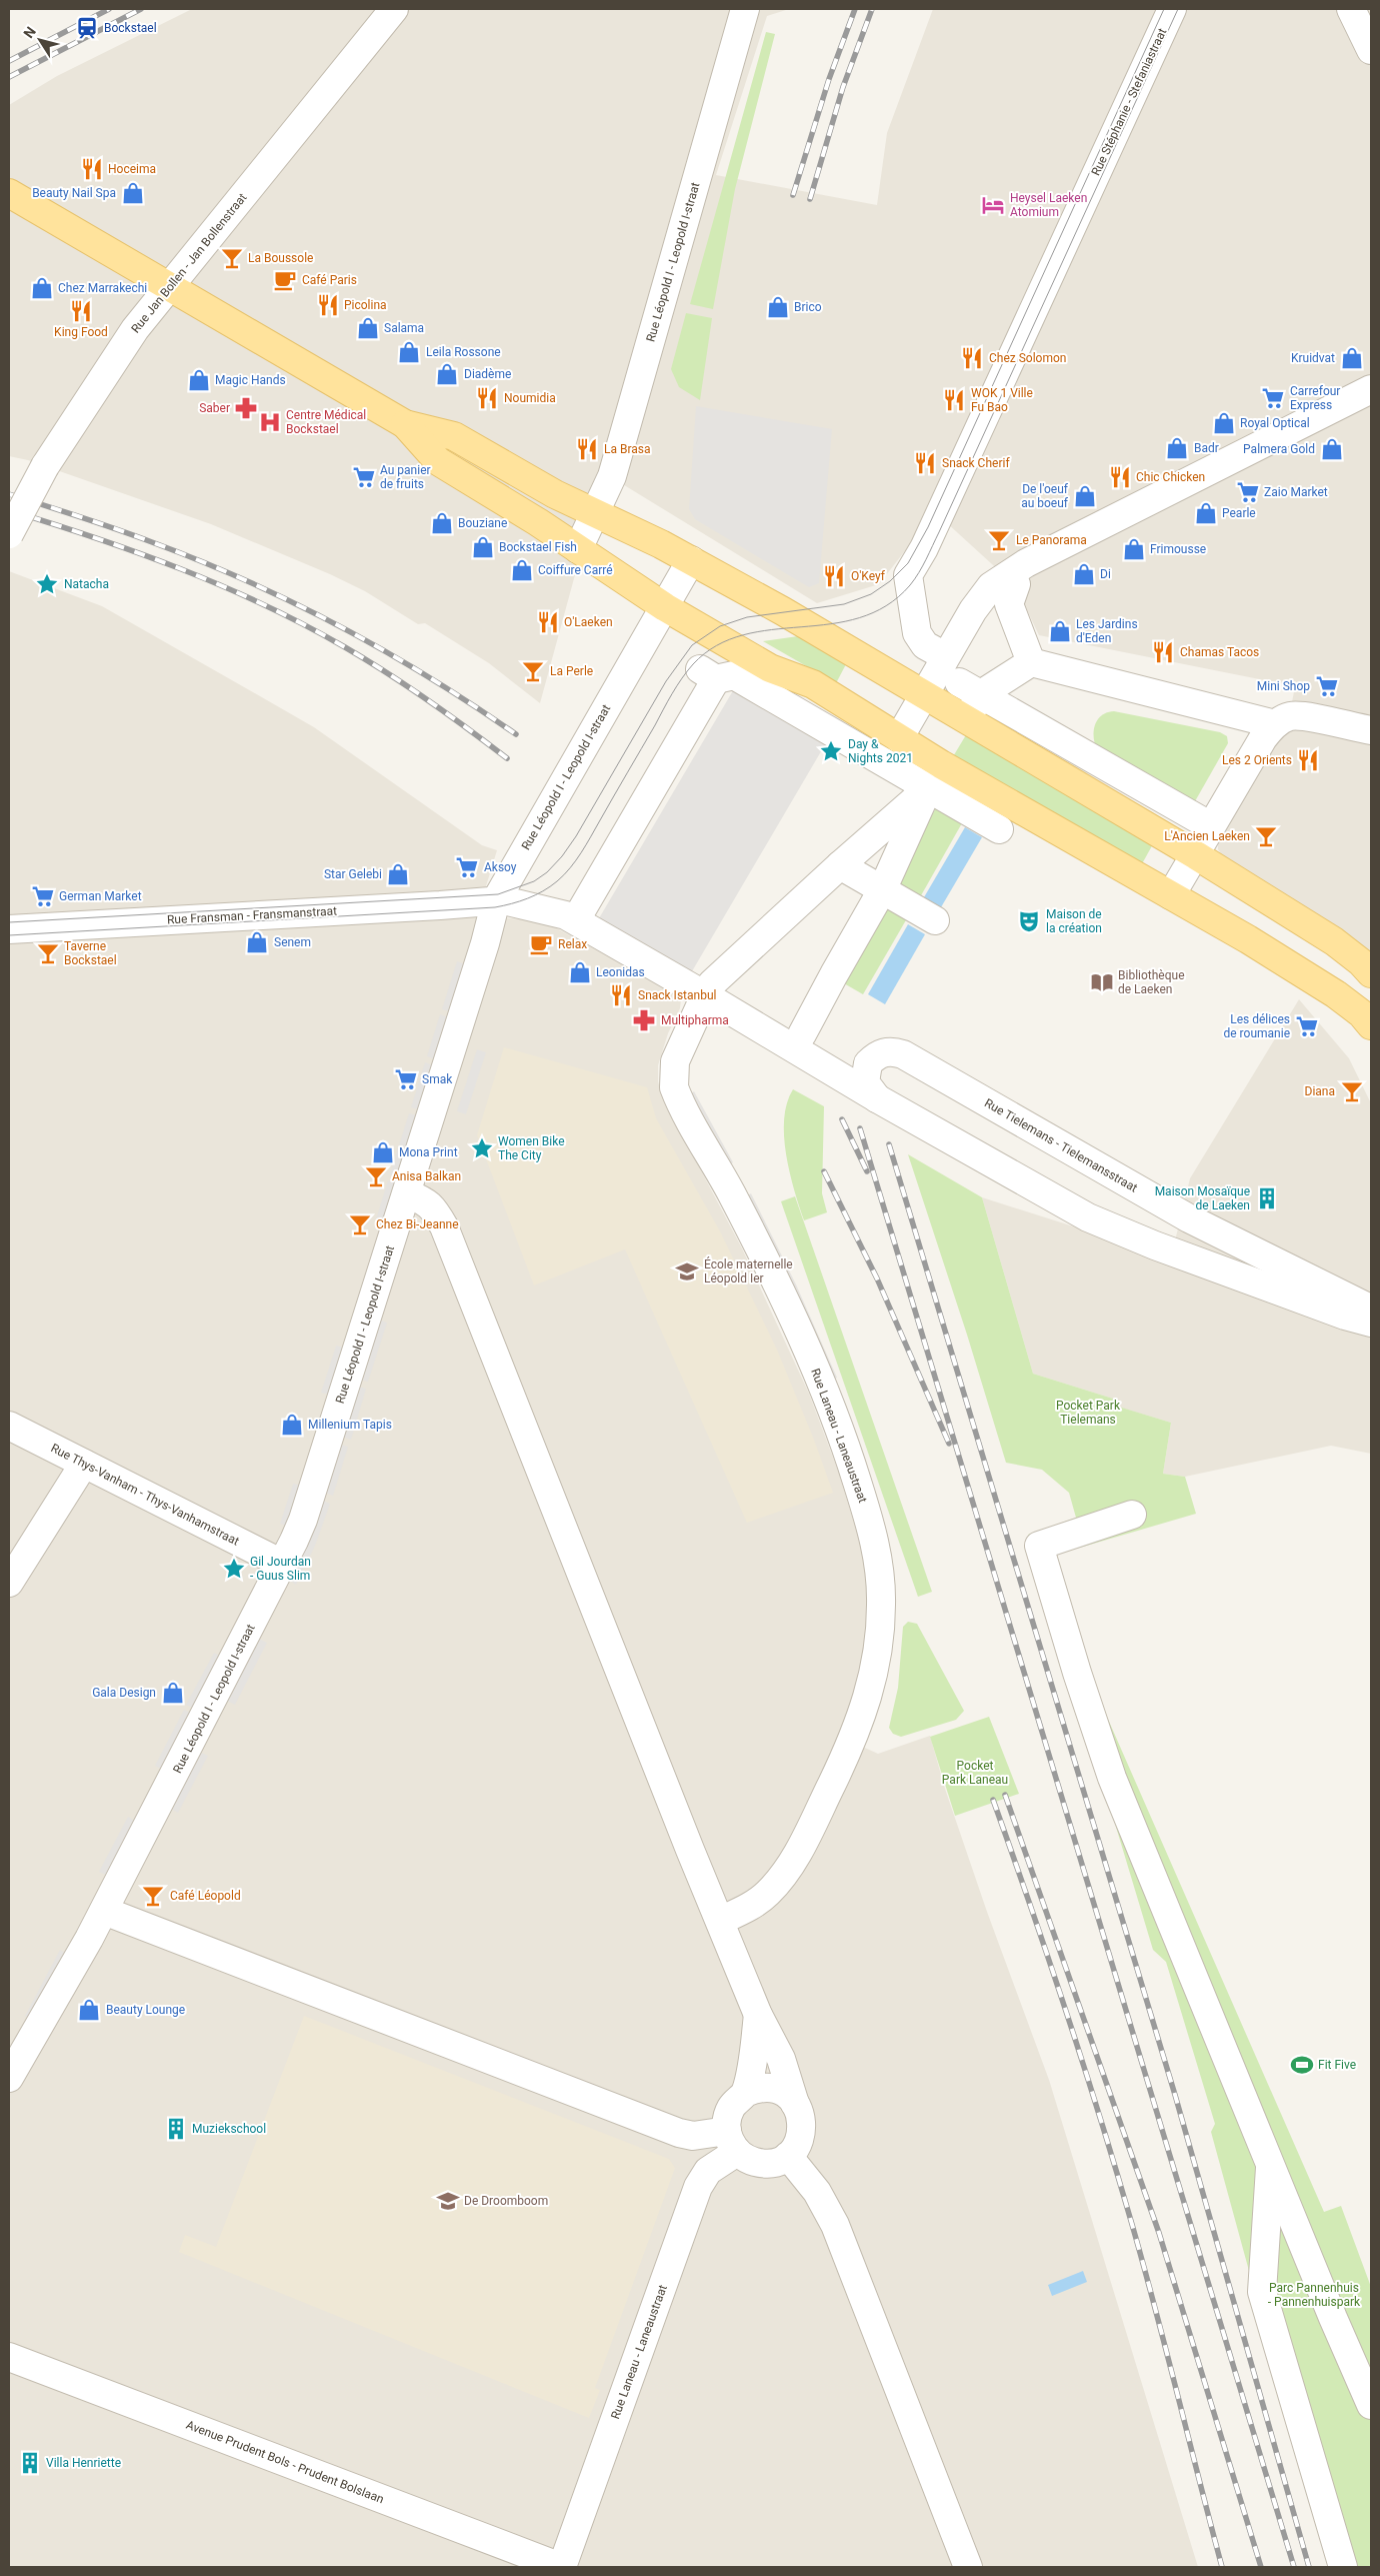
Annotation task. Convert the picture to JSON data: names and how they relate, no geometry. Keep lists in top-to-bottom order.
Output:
{
  "streets": {
    "street": [
      "Rue Stéphanie - Stefaniastraat",
      "Rue Léopold I - Leopold I-straat",
      "Rue Jan Bollen - Jan Bollenstraat",
      "Rue Fransman - Fransmanstraat",
      "Rue Tielemans - Tielemansstraat",
      "Rue Laneau - Laneaustraat",
      "Rue Thys-Vanham - Thys-Vanhamstraat",
      "Avenue Prudent Bols - Prudent Bolslaan"
    ]
  },
  "crossings": [
    ["Rue Léopold I - Leopold I-straat", "Rue Fransman - Fransmanstraat"],
    ["Rue Léopold I - Leopold I-straat", "Rue Thys-Vanham - Thys-Vanhamstraat"],
    ["Rue Fransman - Fransmanstraat", "Rue Tielemans - Tielemansstraat"],
    ["Rue Fransman - Fransmanstraat", "Rue Laneau - Laneaustraat"],
    ["Rue Laneau - Laneaustraat", "Avenue Prudent Bols - Prudent Bolslaan"]
  ],
  "parks": ["Pocket Park Tielemans", "Pocket Park Laneau", "Parc Pannenhuis - Pannenhuispark"],
  "places": {
    "station": ["Bockstael"],
    "restaurant": [
      "Hoceima",
      "Picolina",
      "King Food",
      "Chez Solomon",
      "Noumidia",
      "WOK 1 Ville Fu Bao",
      "La Brasa",
      "Snack Cherif",
      "Chic Chicken",
      "O'Keyf",
      "O'Laeken",
      "Chamas Tacos",
      "Les 2 Orients",
      "Snack Istanbul"
    ],
    "shop": [
      "Beauty Nail Spa",
      "Chez Marrakechi",
      "Brico",
      "Salama",
      "Leila Rossone",
      "Kruidvat",
      "Diadème",
      "Magic Hands",
      "Royal Optical",
      "Badr",
      "Palmera Gold",
      "De l'oeuf au boeuf",
      "Pearle",
      "Bouziane",
      "Bockstael Fish",
      "Frimousse",
      "Coiffure Carré",
      "Di",
      "Les Jardins d'Eden",
      "Star Gelebi",
      "Senem",
      "Leonidas",
      "Mona Print",
      "Millenium Tapis",
      "Gala Design",
      "Beauty Lounge"
    ],
    "hotel": ["Heysel Laeken Atomium"],
    "bar": [
      "La Boussole",
      "Le Panorama",
      "La Perle",
      "L'Ancien Laeken",
      "Taverne Bockstael",
      "Diana",
      "Anisa Balkan",
      "Chez Bi-Jeanne",
      "Café Léopold"
    ],
    "cafe": ["Café Paris", "Relax"],
    "supermarket": [
      "Carrefour Express",
      "Au panier de fruits",
      "Zaio Market",
      "Mini Shop",
      "Aksoy",
      "German Market",
      "Les délices de roumanie",
      "Smak"
    ],
    "pharmacy": ["Saber", "Multipharma"],
    "hospital": ["Centre Médical Bockstael"],
    "place": [
      "Natacha",
      "Day & Nights 2021",
      "Women Bike The City",
      "Gil Jourdan - Guus Slim"
    ],
    "theatre": ["Maison de la création"],
    "library": ["Bibliothèque de Laeken"],
    "building": ["Maison Mosaïque de Laeken", "Muziekschool", "Villa Henriette"],
    "school or university": ["École maternelle Léopold Ier", "De Droomboom"],
    "sports": ["Fit Five"]
  },
  "north": "top left"
}
